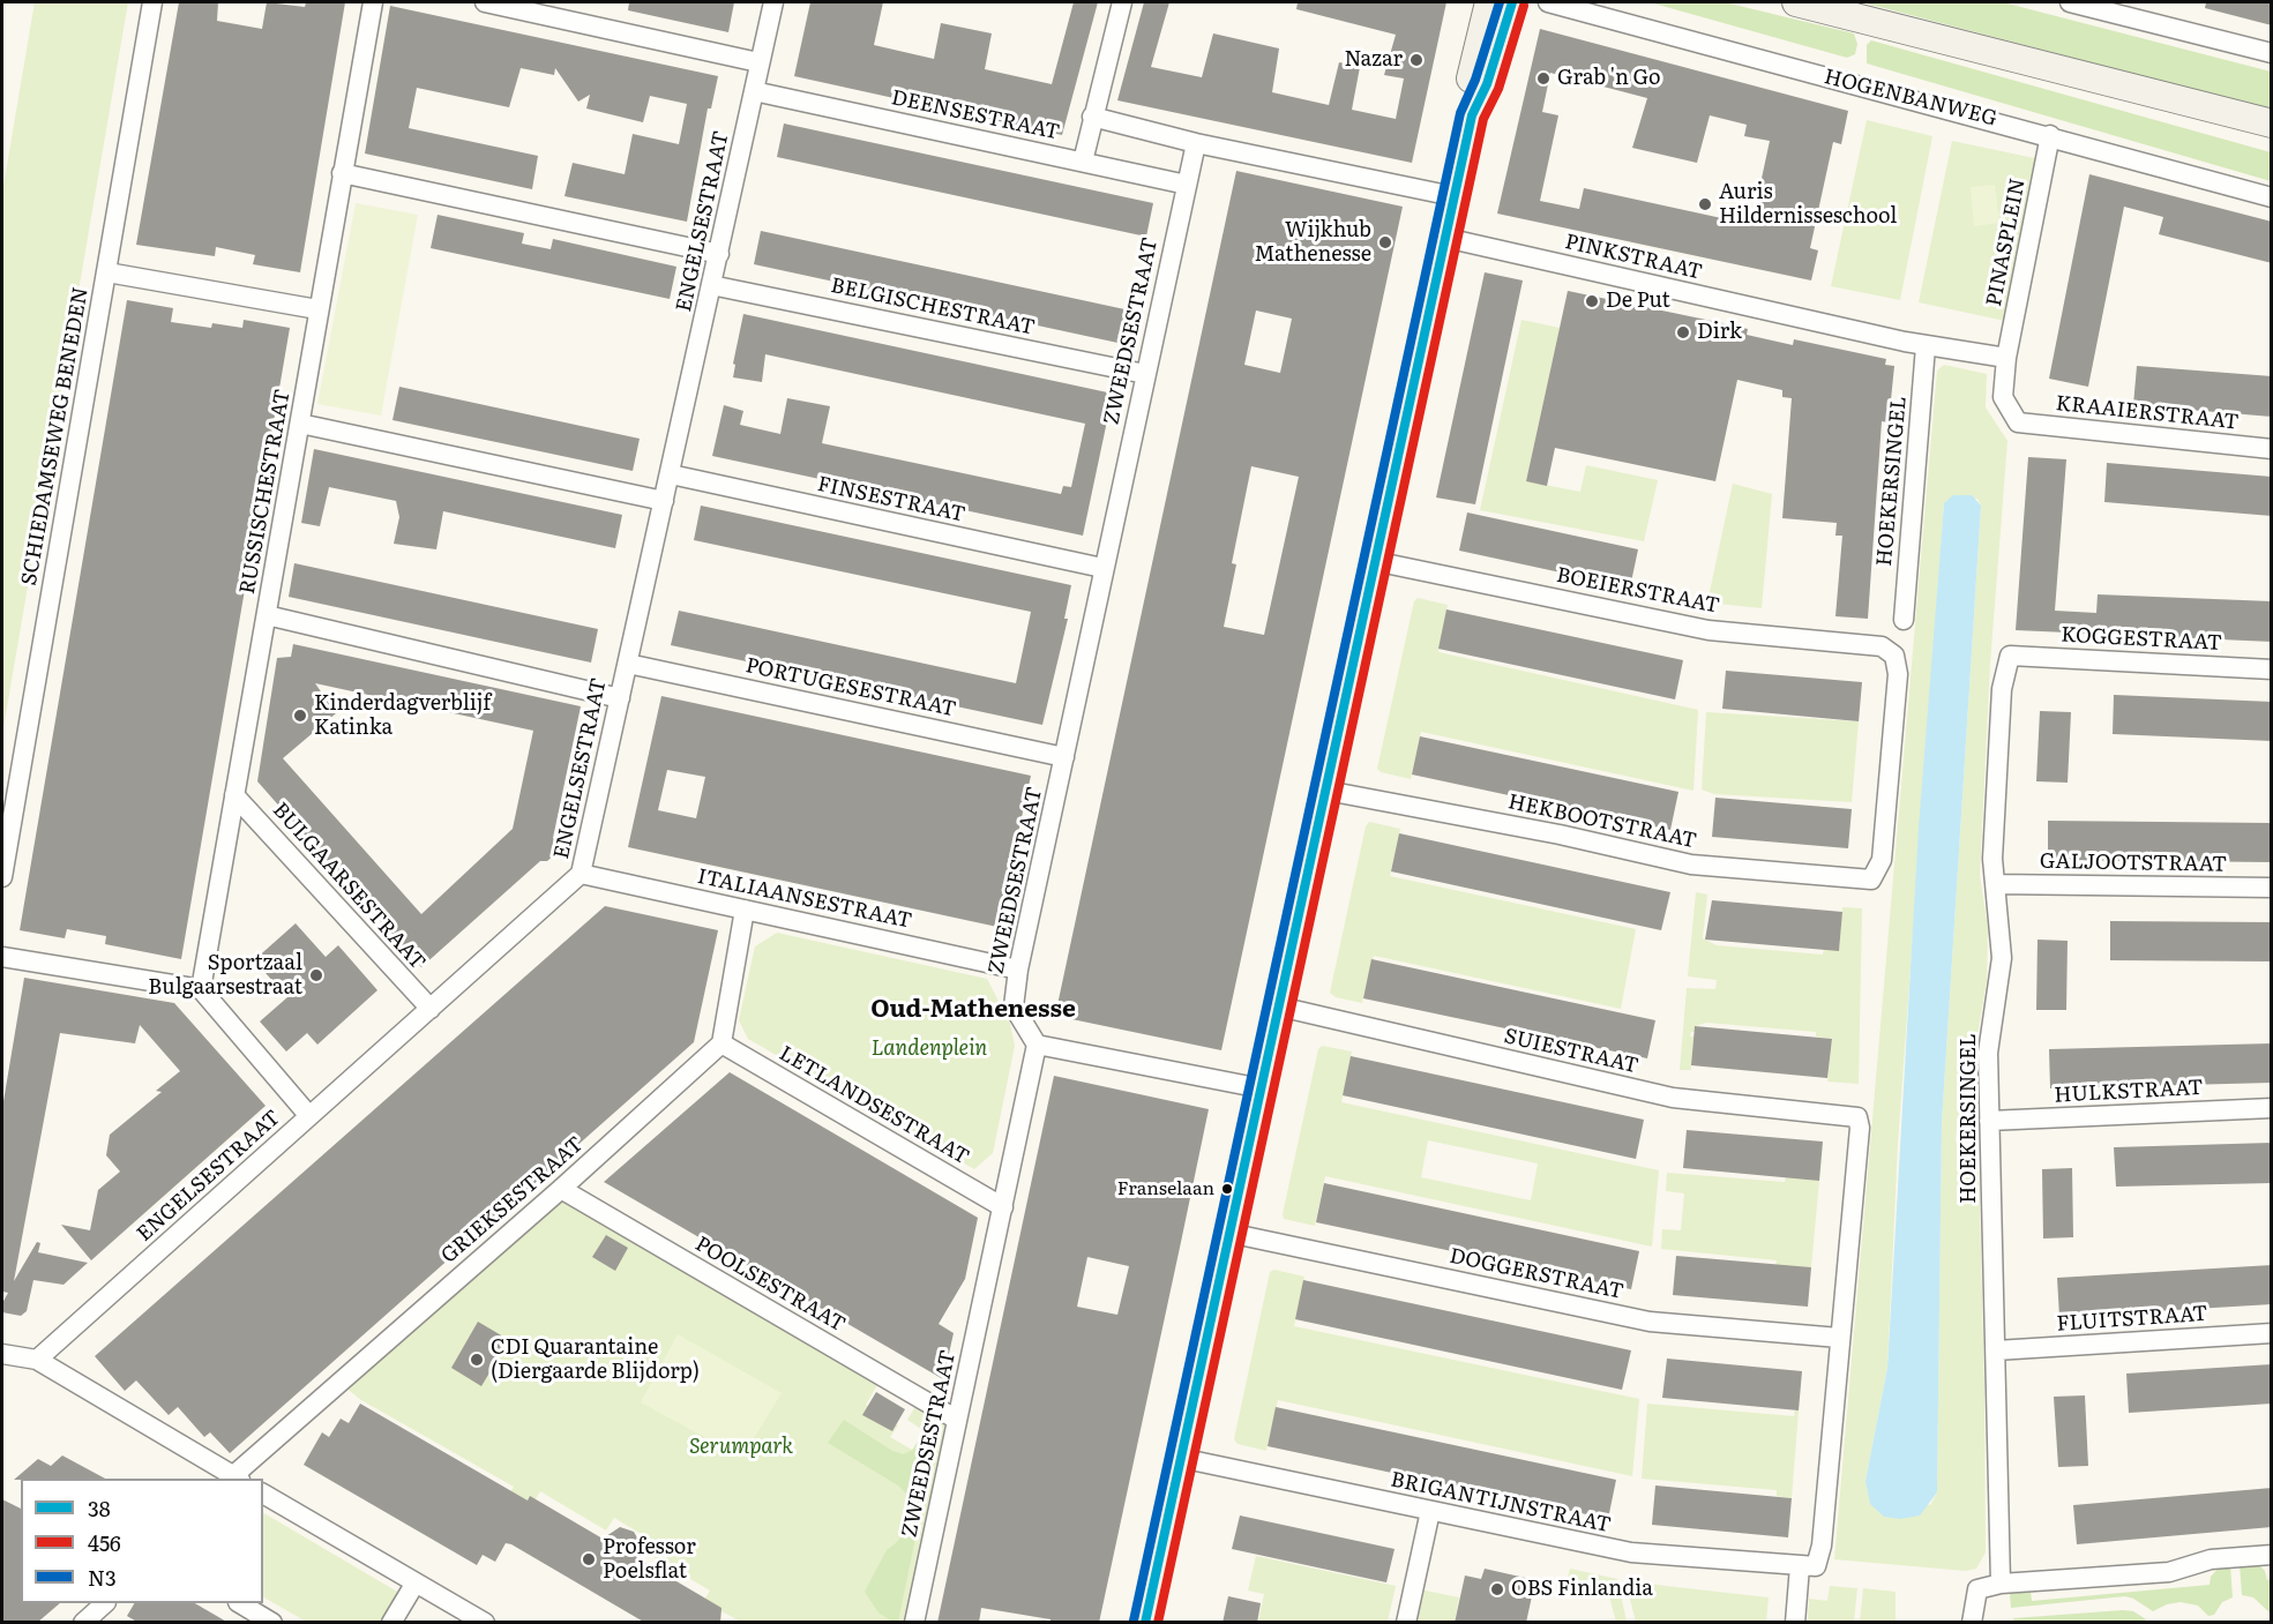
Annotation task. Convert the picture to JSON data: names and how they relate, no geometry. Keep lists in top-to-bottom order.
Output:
{
  "streets": {
    "street": [
      "HOGENBANWEG",
      "DEENSESTRAAT",
      "ENGELSESTRAAT",
      "PINASPLEIN",
      "PINKSTRAAT",
      "BELGISCHESTRAAT",
      "ZWEEDSESTRAAT",
      "KRAAIERSTRAAT",
      "SCHIEDAMSEWEG BENEDEN",
      "HOEKERSINGEL",
      "RUSSISCHESTRAAT",
      "FINSESTRAAT",
      "BOEIERSTRAAT",
      "KOGGESTRAAT",
      "PORTUGESESTRAAT",
      "HEKBOOTSTRAAT",
      "GALJOOTSTRAAT",
      "BULGAARSESTRAAT",
      "ITALIAANSESTRAAT",
      "SUIESTRAAT",
      "HULKSTRAAT",
      "LETLANDSESTRAAT",
      "GRIEKSESTRAAT",
      "DOGGERSTRAAT",
      "POOLSESTRAAT",
      "FLUITSTRAAT",
      "BRIGANTIJNSTRAAT"
    ]
  },
  "crossings": [
    ["HOGENBANWEG", "PINASPLEIN"],
    ["DEENSESTRAAT", "ENGELSESTRAAT"],
    ["DEENSESTRAAT", "ZWEEDSESTRAAT"],
    ["ENGELSESTRAAT", "BELGISCHESTRAAT"],
    ["ENGELSESTRAAT", "FINSESTRAAT"],
    ["ENGELSESTRAAT", "PORTUGESESTRAAT"],
    ["ENGELSESTRAAT", "BULGAARSESTRAAT"],
    ["ENGELSESTRAAT", "ITALIAANSESTRAAT"],
    ["PINASPLEIN", "KRAAIERSTRAAT"],
    ["PINKSTRAAT", "HOEKERSINGEL"],
    ["BELGISCHESTRAAT", "ZWEEDSESTRAAT"],
    ["ZWEEDSESTRAAT", "FINSESTRAAT"],
    ["ZWEEDSESTRAAT", "PORTUGESESTRAAT"],
    ["ZWEEDSESTRAAT", "ITALIAANSESTRAAT"],
    ["ZWEEDSESTRAAT", "LETLANDSESTRAAT"],
    ["ZWEEDSESTRAAT", "POOLSESTRAAT"],
    ["HOEKERSINGEL", "KOGGESTRAAT"],
    ["HOEKERSINGEL", "GALJOOTSTRAAT"],
    ["HOEKERSINGEL", "HULKSTRAAT"],
    ["HOEKERSINGEL", "FLUITSTRAAT"],
    ["RUSSISCHESTRAAT", "BULGAARSESTRAAT"],
    ["BOEIERSTRAAT", "HEKBOOTSTRAAT"],
    ["SUIESTRAAT", "DOGGERSTRAAT"],
    ["LETLANDSESTRAAT", "GRIEKSESTRAAT"],
    ["GRIEKSESTRAAT", "POOLSESTRAAT"]
  ],
  "districts": ["Oud-Mathenesse"],
  "parks": ["Landenplein", "Serumpark"],
  "places": [
    "Nazar",
    "Grab 'n Go",
    "Auris Hildernisseschool",
    "Wijkhub Mathenesse",
    "De Put",
    "Dirk",
    "Kinderdagverblijf Katinka",
    "Sportzaal Bulgaarsestraat",
    "Franselaan",
    "CDI Quarantaine (Diergaarde Blijdorp)",
    "Professor Poelsflat",
    "OBS Finlandia"
  ],
  "lines": ["transit line 38", "transit line N3", "transit line 456"],
  "legend": ["38", "456", "N3"]
}
